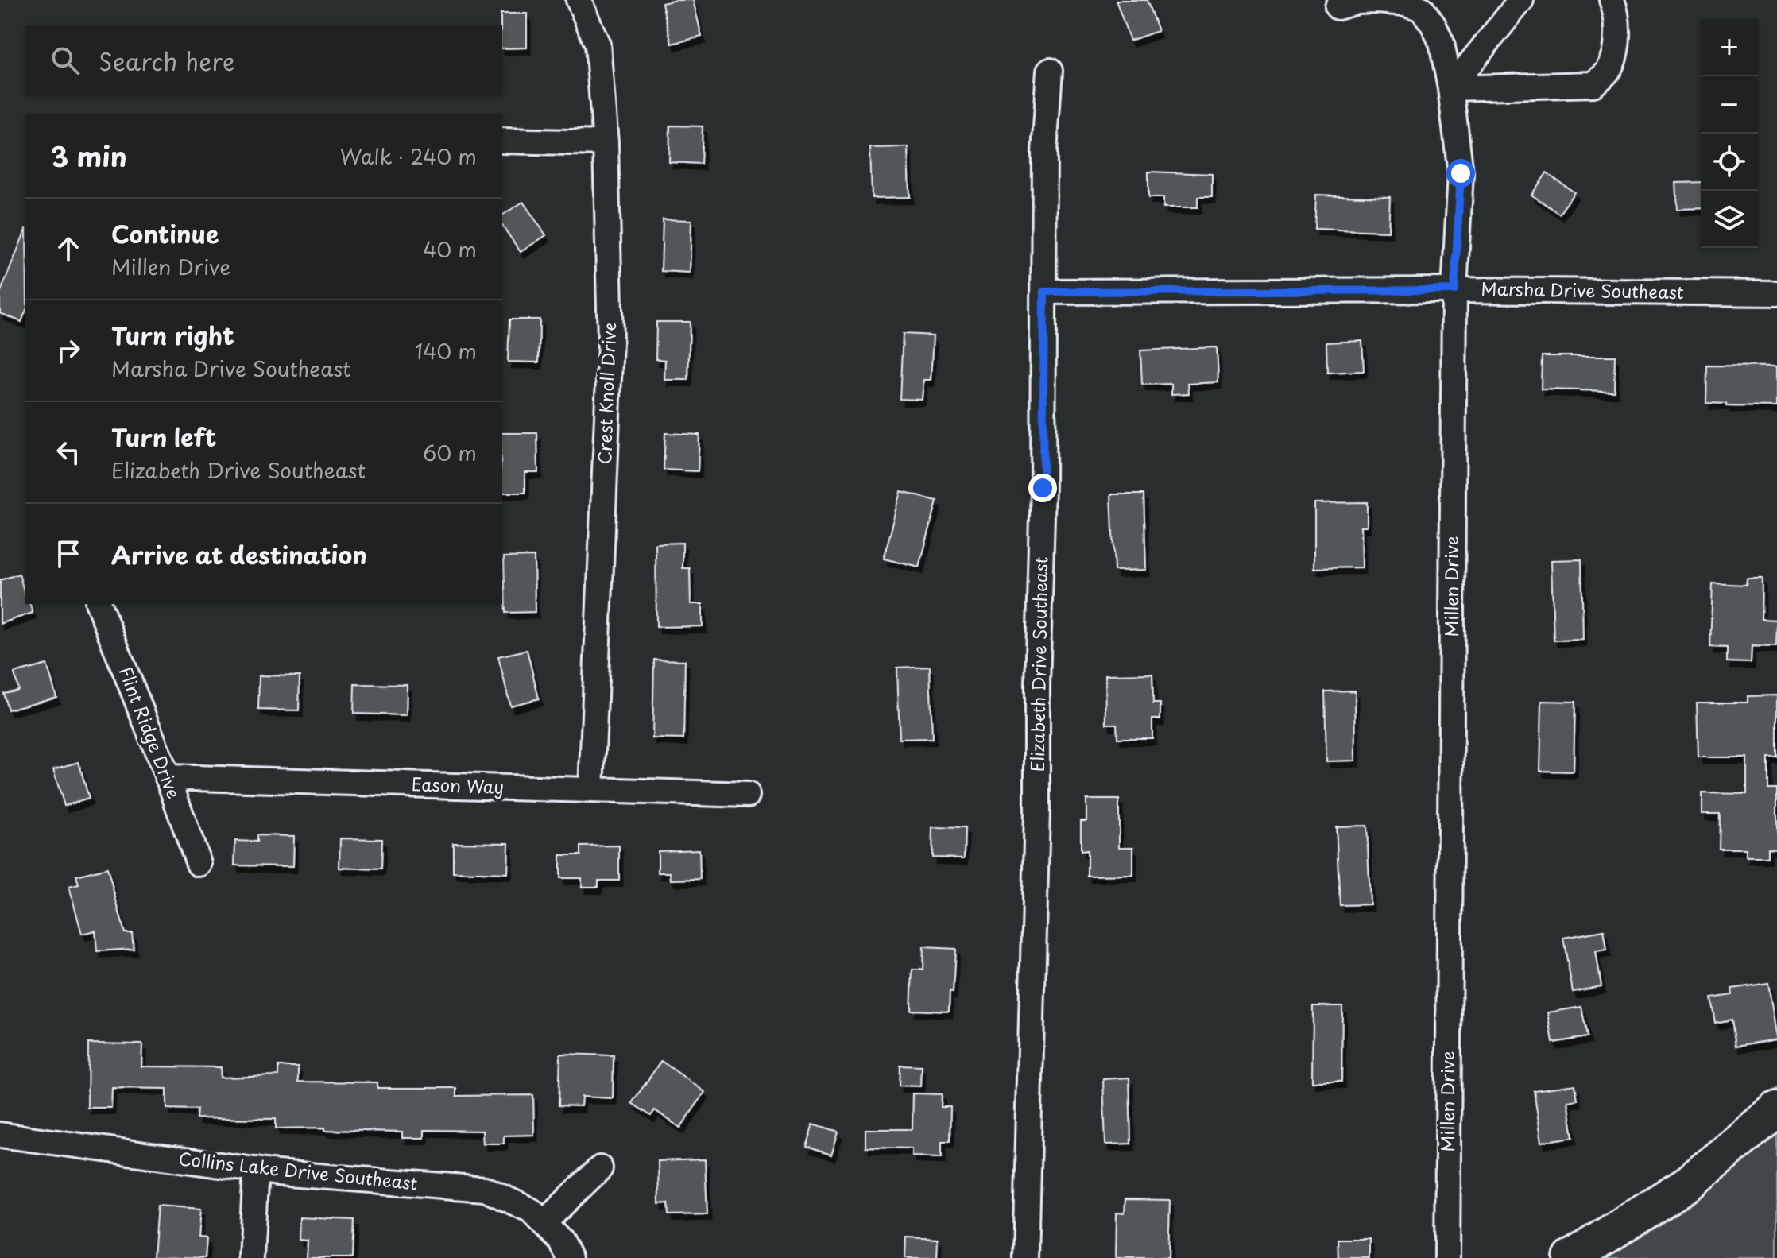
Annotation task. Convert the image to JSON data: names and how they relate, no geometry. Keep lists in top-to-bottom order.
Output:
{
  "streets": {
    "street": [
      "Marsha Drive Southeast",
      "Crest Knoll Drive",
      "Millen Drive",
      "Elizabeth Drive Southeast",
      "Flint Ridge Drive",
      "Eason Way",
      "Collins Lake Drive Southeast"
    ]
  },
  "crossings": [
    ["Marsha Drive Southeast", "Millen Drive"],
    ["Marsha Drive Southeast", "Elizabeth Drive Southeast"],
    ["Crest Knoll Drive", "Eason Way"],
    ["Flint Ridge Drive", "Eason Way"]
  ],
  "page": {
    "map_buttons": ["+", "−"],
    "search": "Search here",
    "heading": ["3 min", "Walk · 240 m"],
    "list": [
      ["Continue", "Millen Drive", "40 m"],
      ["Turn right", "Marsha Drive Southeast", "140 m"],
      ["Turn left", "Elizabeth Drive Southeast", "60 m"],
      "Arrive at destination"
    ]
  }
}
